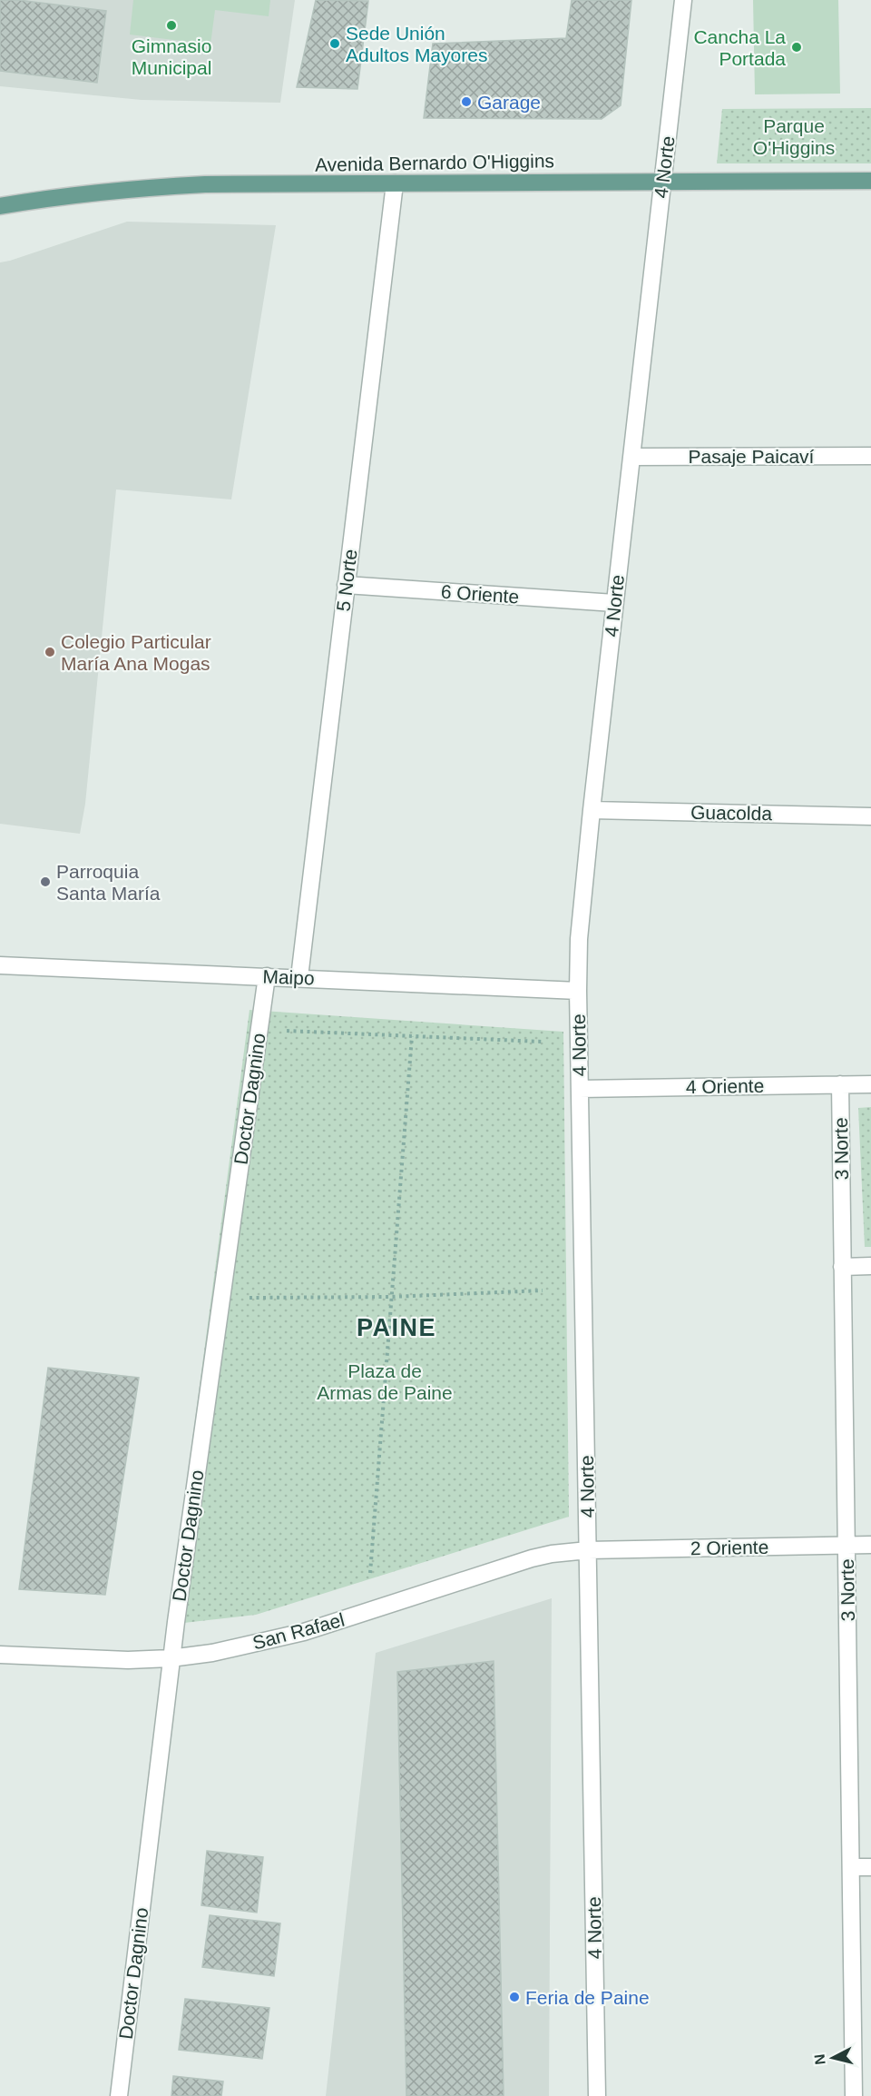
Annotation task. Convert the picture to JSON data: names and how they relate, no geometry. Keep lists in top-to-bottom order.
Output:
{
  "streets": {
    "main road": ["Avenida Bernardo O'Higgins"],
    "street": [
      "4 Norte",
      "Pasaje Paicaví",
      "5 Norte",
      "6 Oriente",
      "Guacolda",
      "Maipo",
      "4 Oriente",
      "Doctor Dagnino",
      "3 Norte",
      "2 Oriente",
      "San Rafael"
    ]
  },
  "crossings": [
    ["Avenida Bernardo O'Higgins", "4 Norte"],
    ["Avenida Bernardo O'Higgins", "5 Norte"],
    ["4 Norte", "Pasaje Paicaví"],
    ["4 Norte", "6 Oriente"],
    ["4 Norte", "Guacolda"],
    ["4 Norte", "Maipo"],
    ["4 Norte", "4 Oriente"],
    ["4 Norte", "2 Oriente"],
    ["4 Norte", "San Rafael"],
    ["5 Norte", "6 Oriente"],
    ["5 Norte", "Maipo"],
    ["Maipo", "Doctor Dagnino"],
    ["4 Oriente", "3 Norte"],
    ["Doctor Dagnino", "San Rafael"],
    ["3 Norte", "2 Oriente"],
    ["2 Oriente", "San Rafael"]
  ],
  "districts": ["PAINE"],
  "parks": ["Parque O'Higgins", "Plaza de Armas de Paine"],
  "places": [
    "Gimnasio Municipal",
    "Sede Unión Adultos Mayores",
    "Cancha La Portada",
    "Garage",
    "Colegio Particular María Ana Mogas",
    "Parroquia Santa María",
    "Feria de Paine"
  ],
  "north": "left"
}
